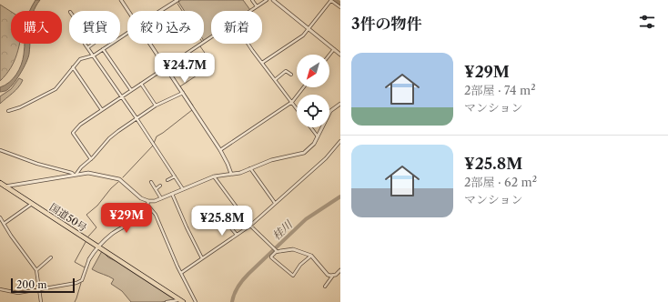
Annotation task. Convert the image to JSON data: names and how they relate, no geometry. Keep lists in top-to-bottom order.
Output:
{
  "streets": {
    "highway": ["国道50号"]
  },
  "water": ["桂川"],
  "scale_bar": "200 m",
  "north": "bottom left",
  "page": {
    "heading": "3件の物件",
    "chip": [
      "購入",
      "賃貸",
      "絞り込み",
      "新着"
    ],
    "list": [
      {
        "name": "¥29M",
        "note": "2部屋 · 74 m² · マンション"
      },
      {
        "name": "¥25.8M",
        "note": "2部屋 · 62 m² · マンション"
      }
    ],
    "price": ["¥24.7M", "¥29M", "¥25.8M"],
    "scale": "200 m"
  }
}
